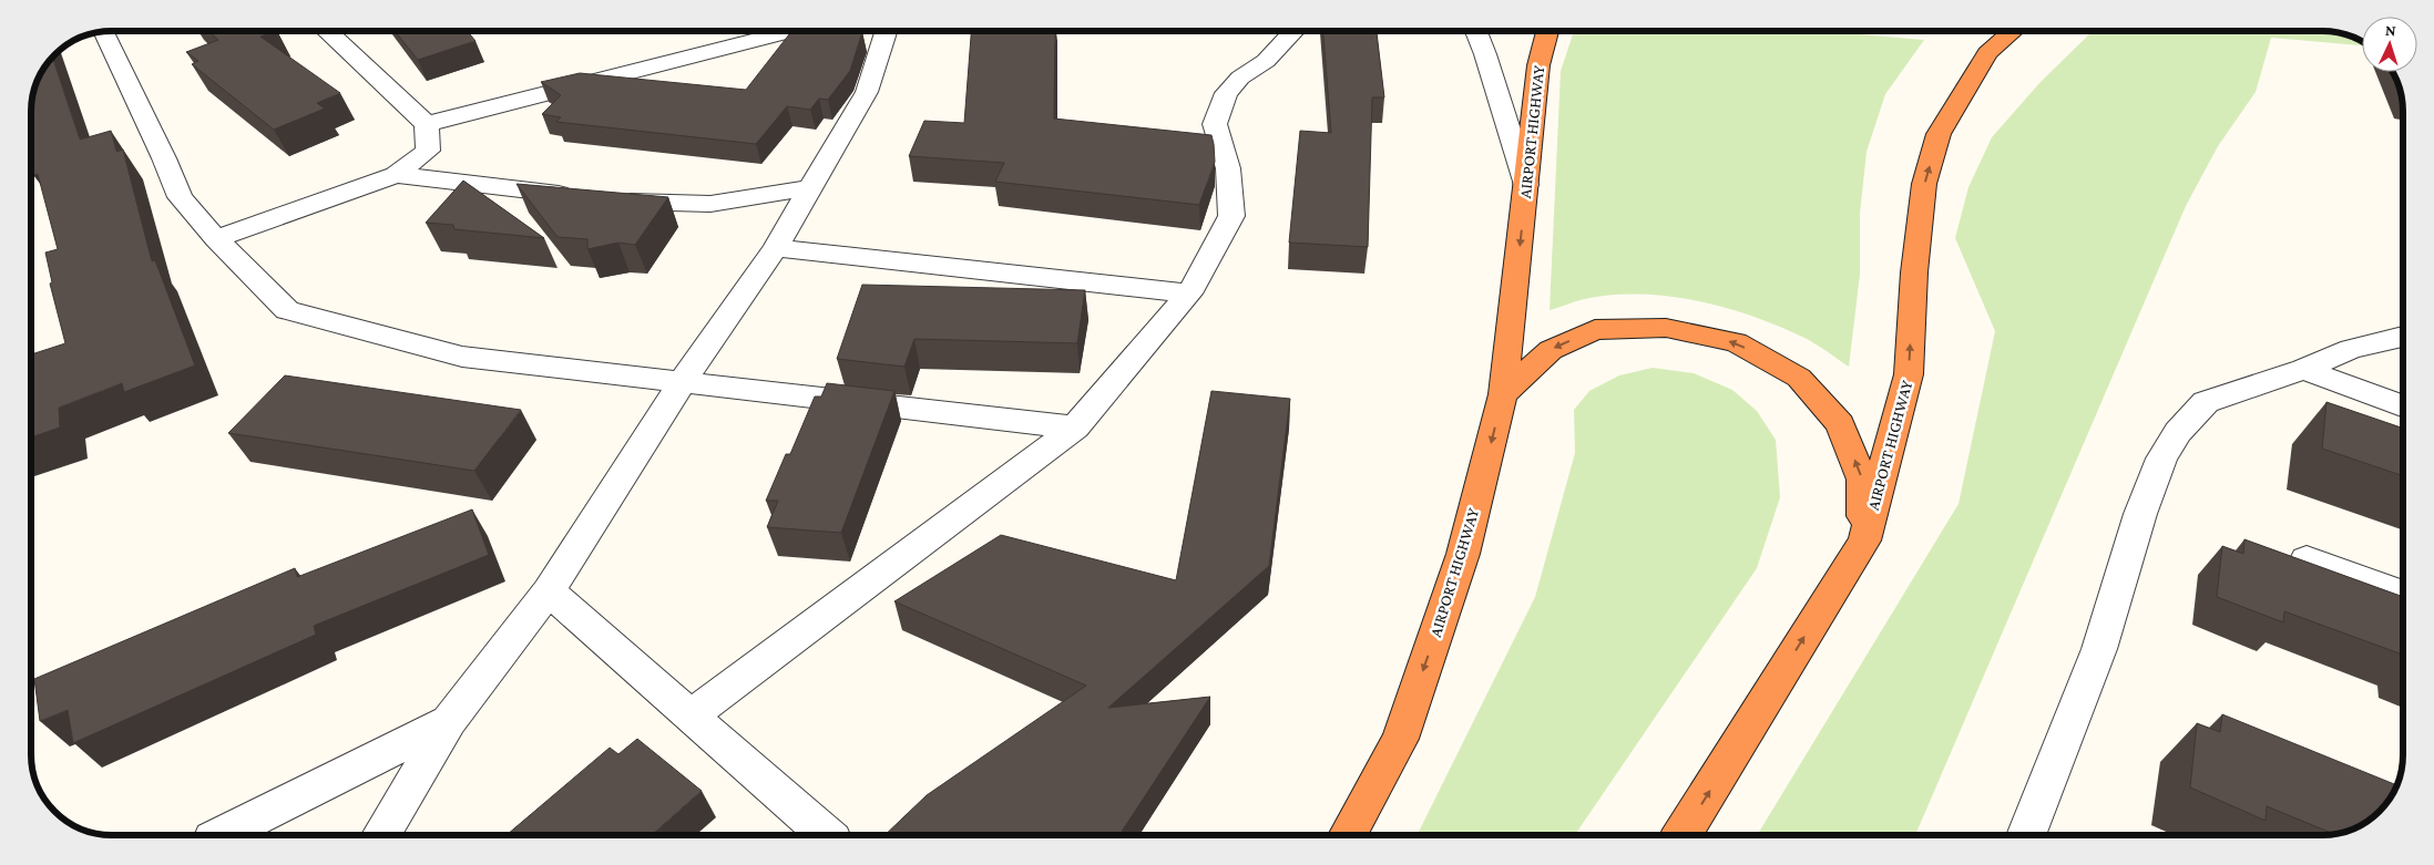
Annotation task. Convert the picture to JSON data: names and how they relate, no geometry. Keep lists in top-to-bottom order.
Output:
{
  "streets": {
    "highway": ["AIRPORT HIGHWAY"]
  },
  "north": "top"
}
